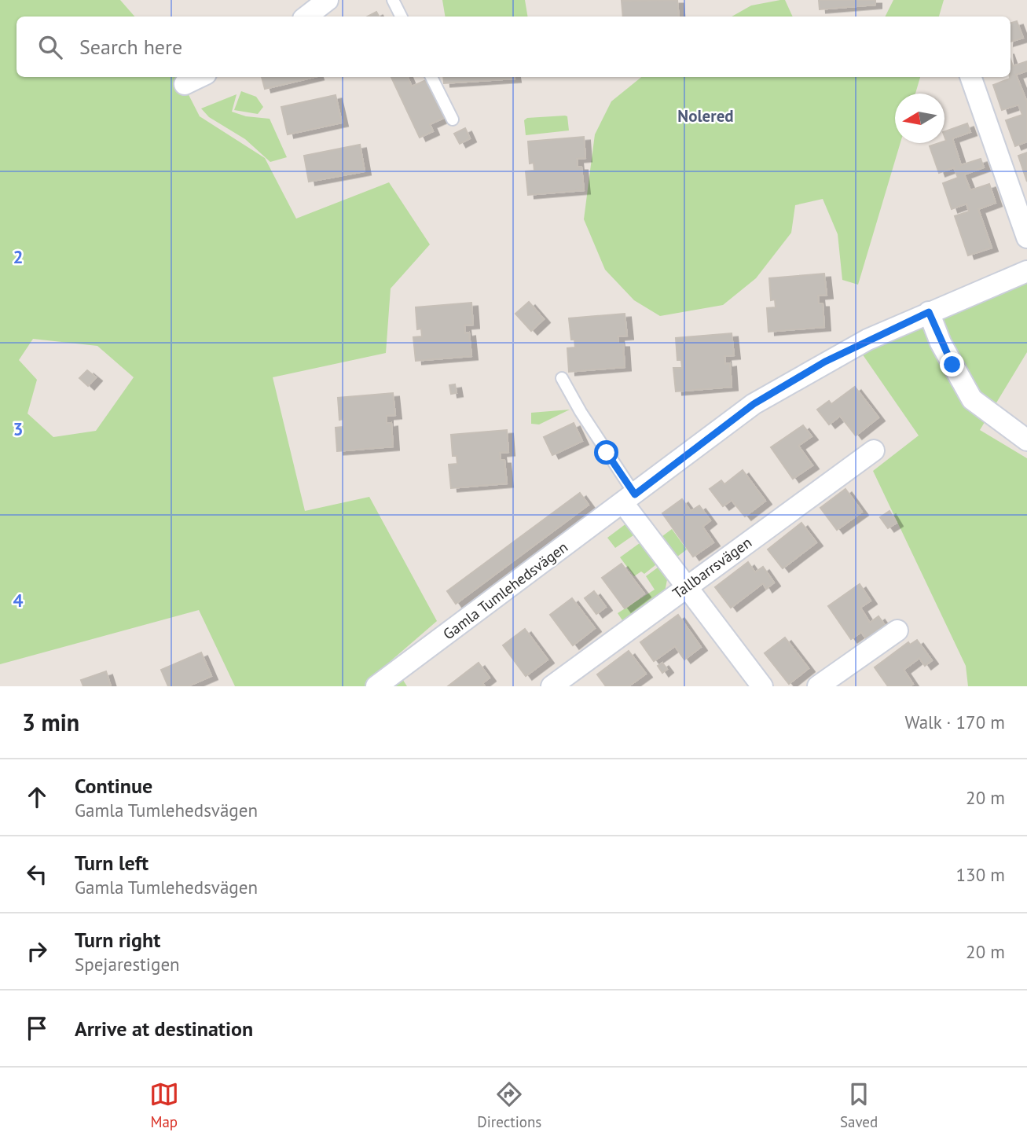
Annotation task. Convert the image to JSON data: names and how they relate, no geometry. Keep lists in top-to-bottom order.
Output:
{
  "streets": {
    "street": ["Tallbarrsvägen", "Gamla Tumlehedsvägen"]
  },
  "districts": ["Nolered"],
  "north": "left",
  "page": {
    "search": "Search here",
    "heading": ["3 min", "Walk · 170 m"],
    "list": [
      ["Continue", "Gamla Tumlehedsvägen", "20 m"],
      ["Turn left", "Gamla Tumlehedsvägen", "130 m"],
      ["Turn right", "Spejarestigen", "20 m"],
      "Arrive at destination"
    ],
    "nav": ["Map", "Directions", "Saved"]
  },
  "grid": {
    "rows": ["2", "3", "4"]
  }
}
